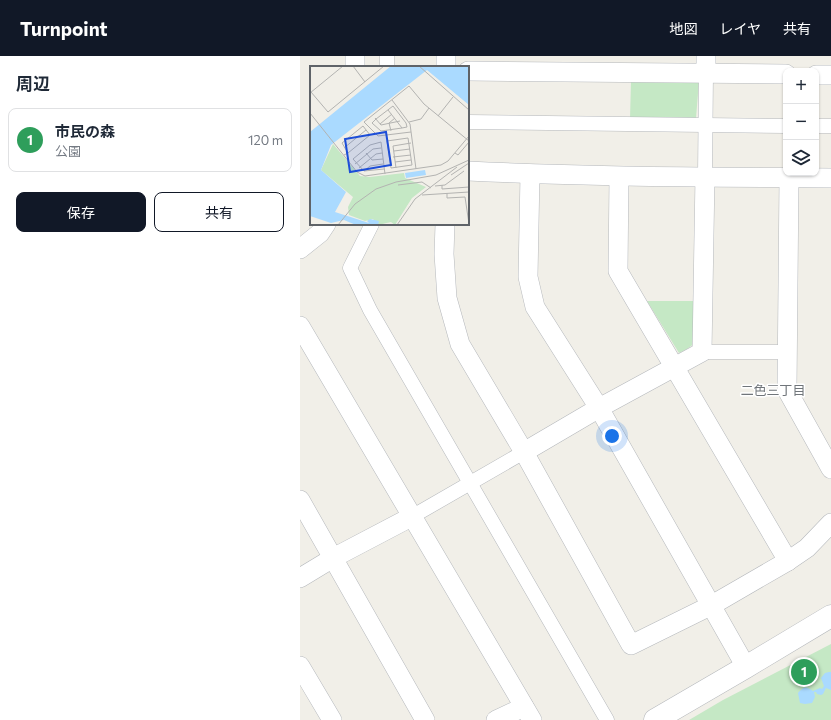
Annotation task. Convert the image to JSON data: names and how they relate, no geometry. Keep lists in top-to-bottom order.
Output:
{
  "districts": ["二色三丁目"],
  "page": {
    "header": "Turnpoint",
    "nav": ["地図", "レイヤ", "共有"],
    "heading": "周辺",
    "map_buttons": ["+", "−"],
    "list": [
      {
        "mark": "1",
        "name": "市民の森",
        "note": "公園",
        "value": "120 m"
      }
    ],
    "buttons": ["保存", "共有"],
    "pins": "1"
  }
}
